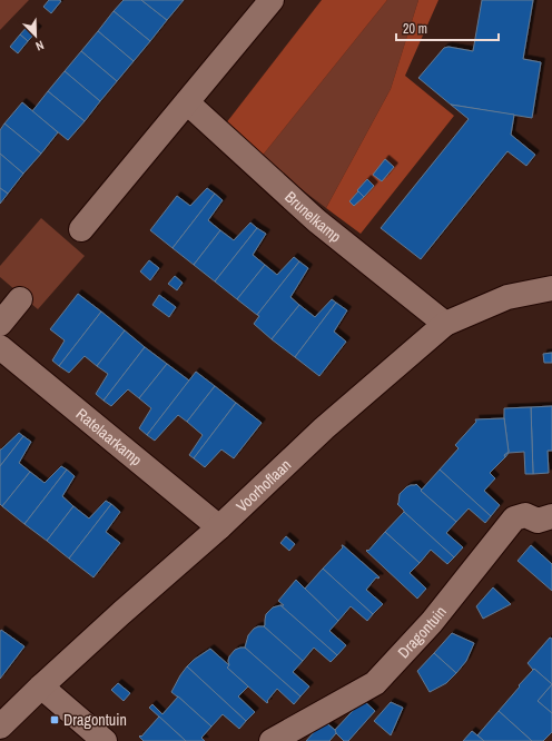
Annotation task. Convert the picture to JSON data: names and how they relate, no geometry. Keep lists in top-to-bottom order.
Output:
{
  "streets": {
    "street": [
      "Brunelkamp",
      "Ratelaarkamp",
      "Voorhoflaan",
      "Dragontuin"
    ]
  },
  "crossings": [
    ["Brunelkamp", "Voorhoflaan"],
    ["Ratelaarkamp", "Voorhoflaan"]
  ],
  "places": {
    "transit": ["Dragontuin"]
  },
  "scale_bar": "20 m",
  "north": "bottom right"
}
